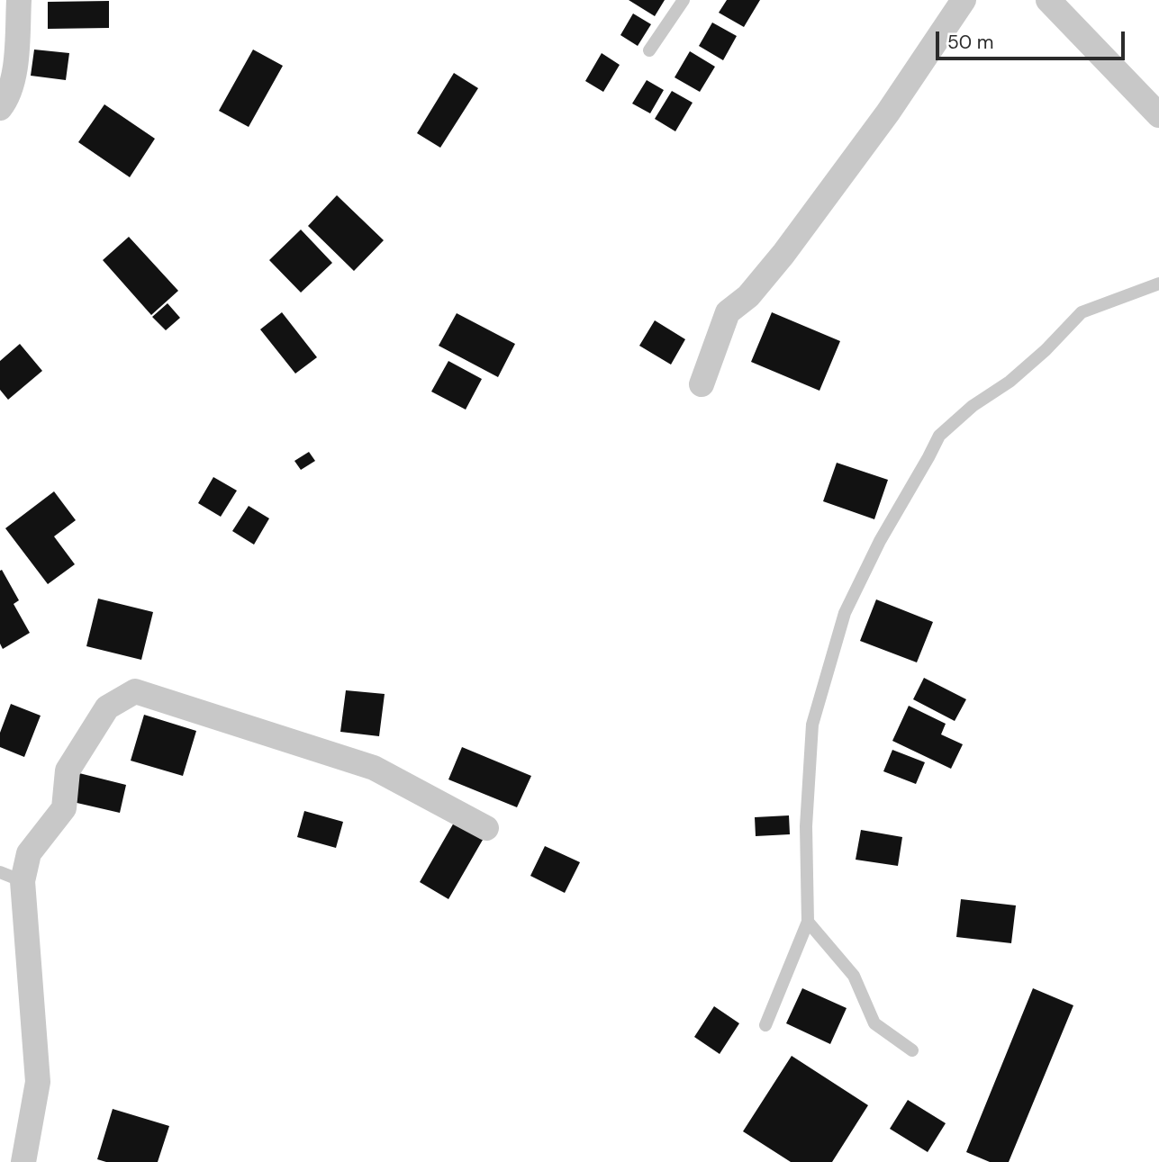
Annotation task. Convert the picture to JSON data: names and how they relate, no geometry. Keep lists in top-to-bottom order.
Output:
{
  "scale_bar": "50 m"
}
